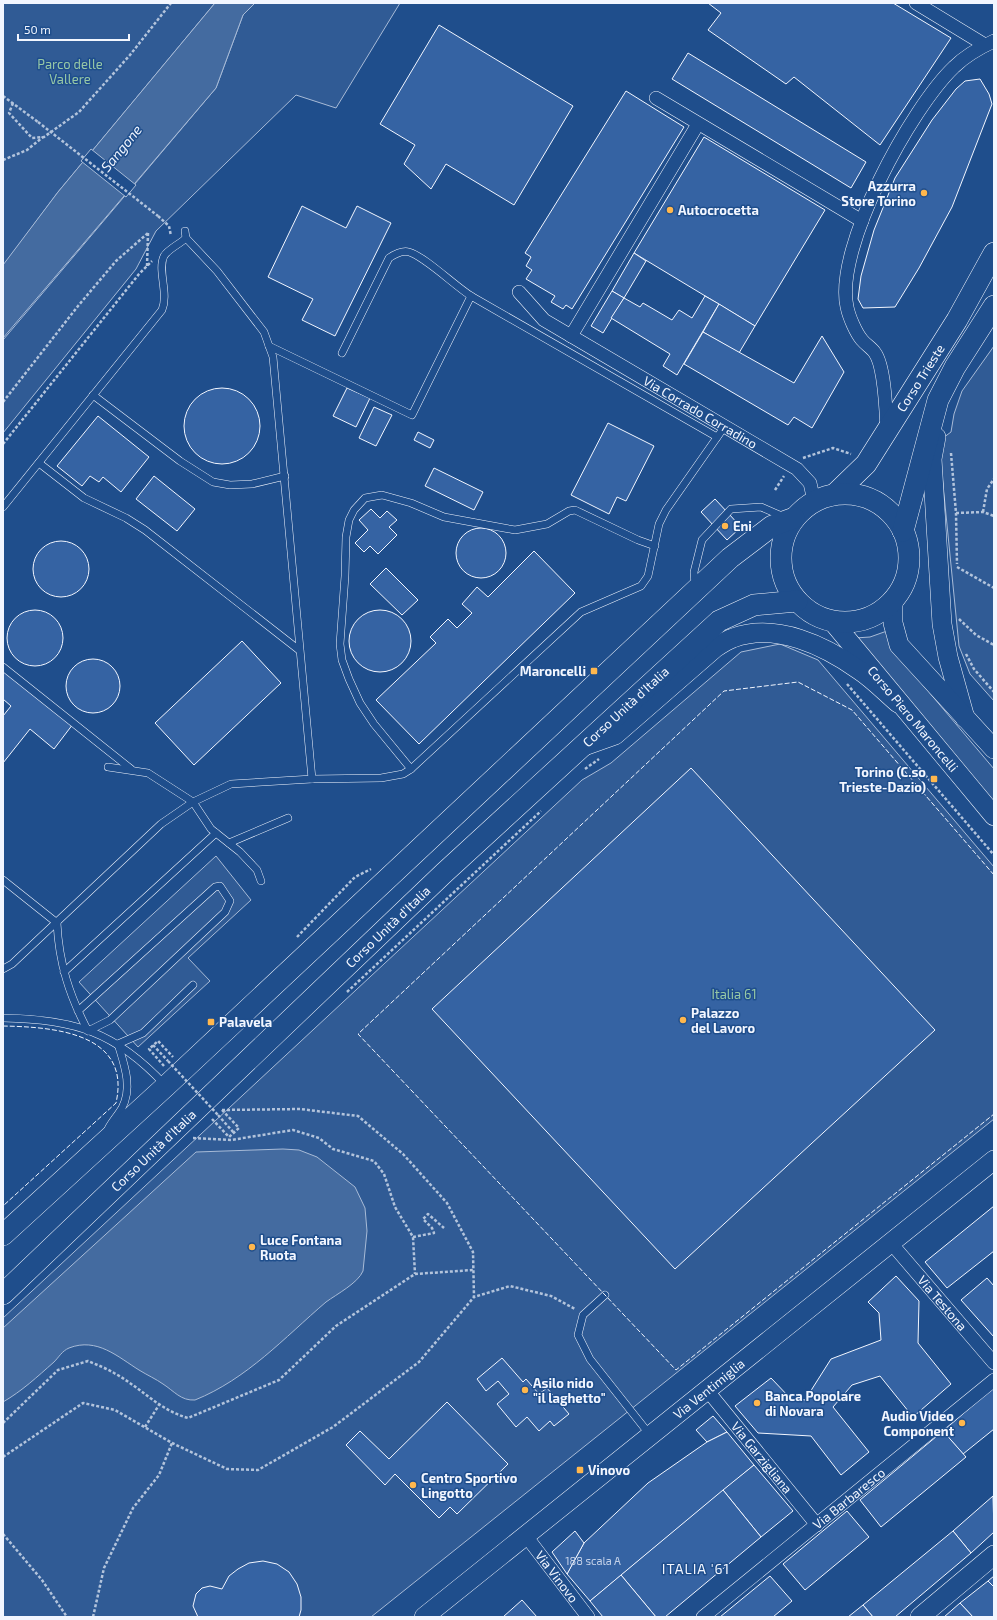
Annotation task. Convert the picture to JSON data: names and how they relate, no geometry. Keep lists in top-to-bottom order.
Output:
{
  "streets": {
    "main road": [
      "Corso Trieste",
      "Corso Unità d'Italia",
      "Corso Piero Maroncelli",
      "Via Ventimiglia"
    ],
    "street": [
      "Via Corrado Corradino",
      "Via Testona",
      "Via Garzigliana",
      "Via Barbaresco",
      "Via Vinovo"
    ]
  },
  "crossings": [
    ["Corso Trieste", "Via Corrado Corradino"],
    ["Corso Trieste", "Corso Unità d'Italia"],
    ["Corso Trieste", "Corso Piero Maroncelli"],
    ["Via Corrado Corradino", "Corso Unità d'Italia"],
    ["Via Corrado Corradino", "Corso Piero Maroncelli"],
    ["Corso Unità d'Italia", "Corso Piero Maroncelli"],
    ["Via Testona", "Via Ventimiglia"],
    ["Via Ventimiglia", "Via Garzigliana"],
    ["Via Ventimiglia", "Via Vinovo"],
    ["Via Garzigliana", "Via Barbaresco"]
  ],
  "districts": ["ITALIA '61"],
  "water": ["Sangone"],
  "parks": ["Parco delle Vallere", "Italia 61"],
  "places": {
    "other": [
      "Azzurra Store Torino",
      "Autocrocetta",
      "Eni",
      "Palazzo del Lavoro",
      "Luce Fontana Ruota",
      "Asilo nido \"il laghetto\"",
      "Banca Popolare di Novara",
      "Audio Video Component",
      "Centro Sportivo Lingotto"
    ],
    "transit": [
      "Maroncelli",
      "Torino (C.so Trieste-Dazio)",
      "Palavela",
      "Vinovo"
    ]
  },
  "house_numbers": ["188 scala A"],
  "scale_bar": "50 m"
}
